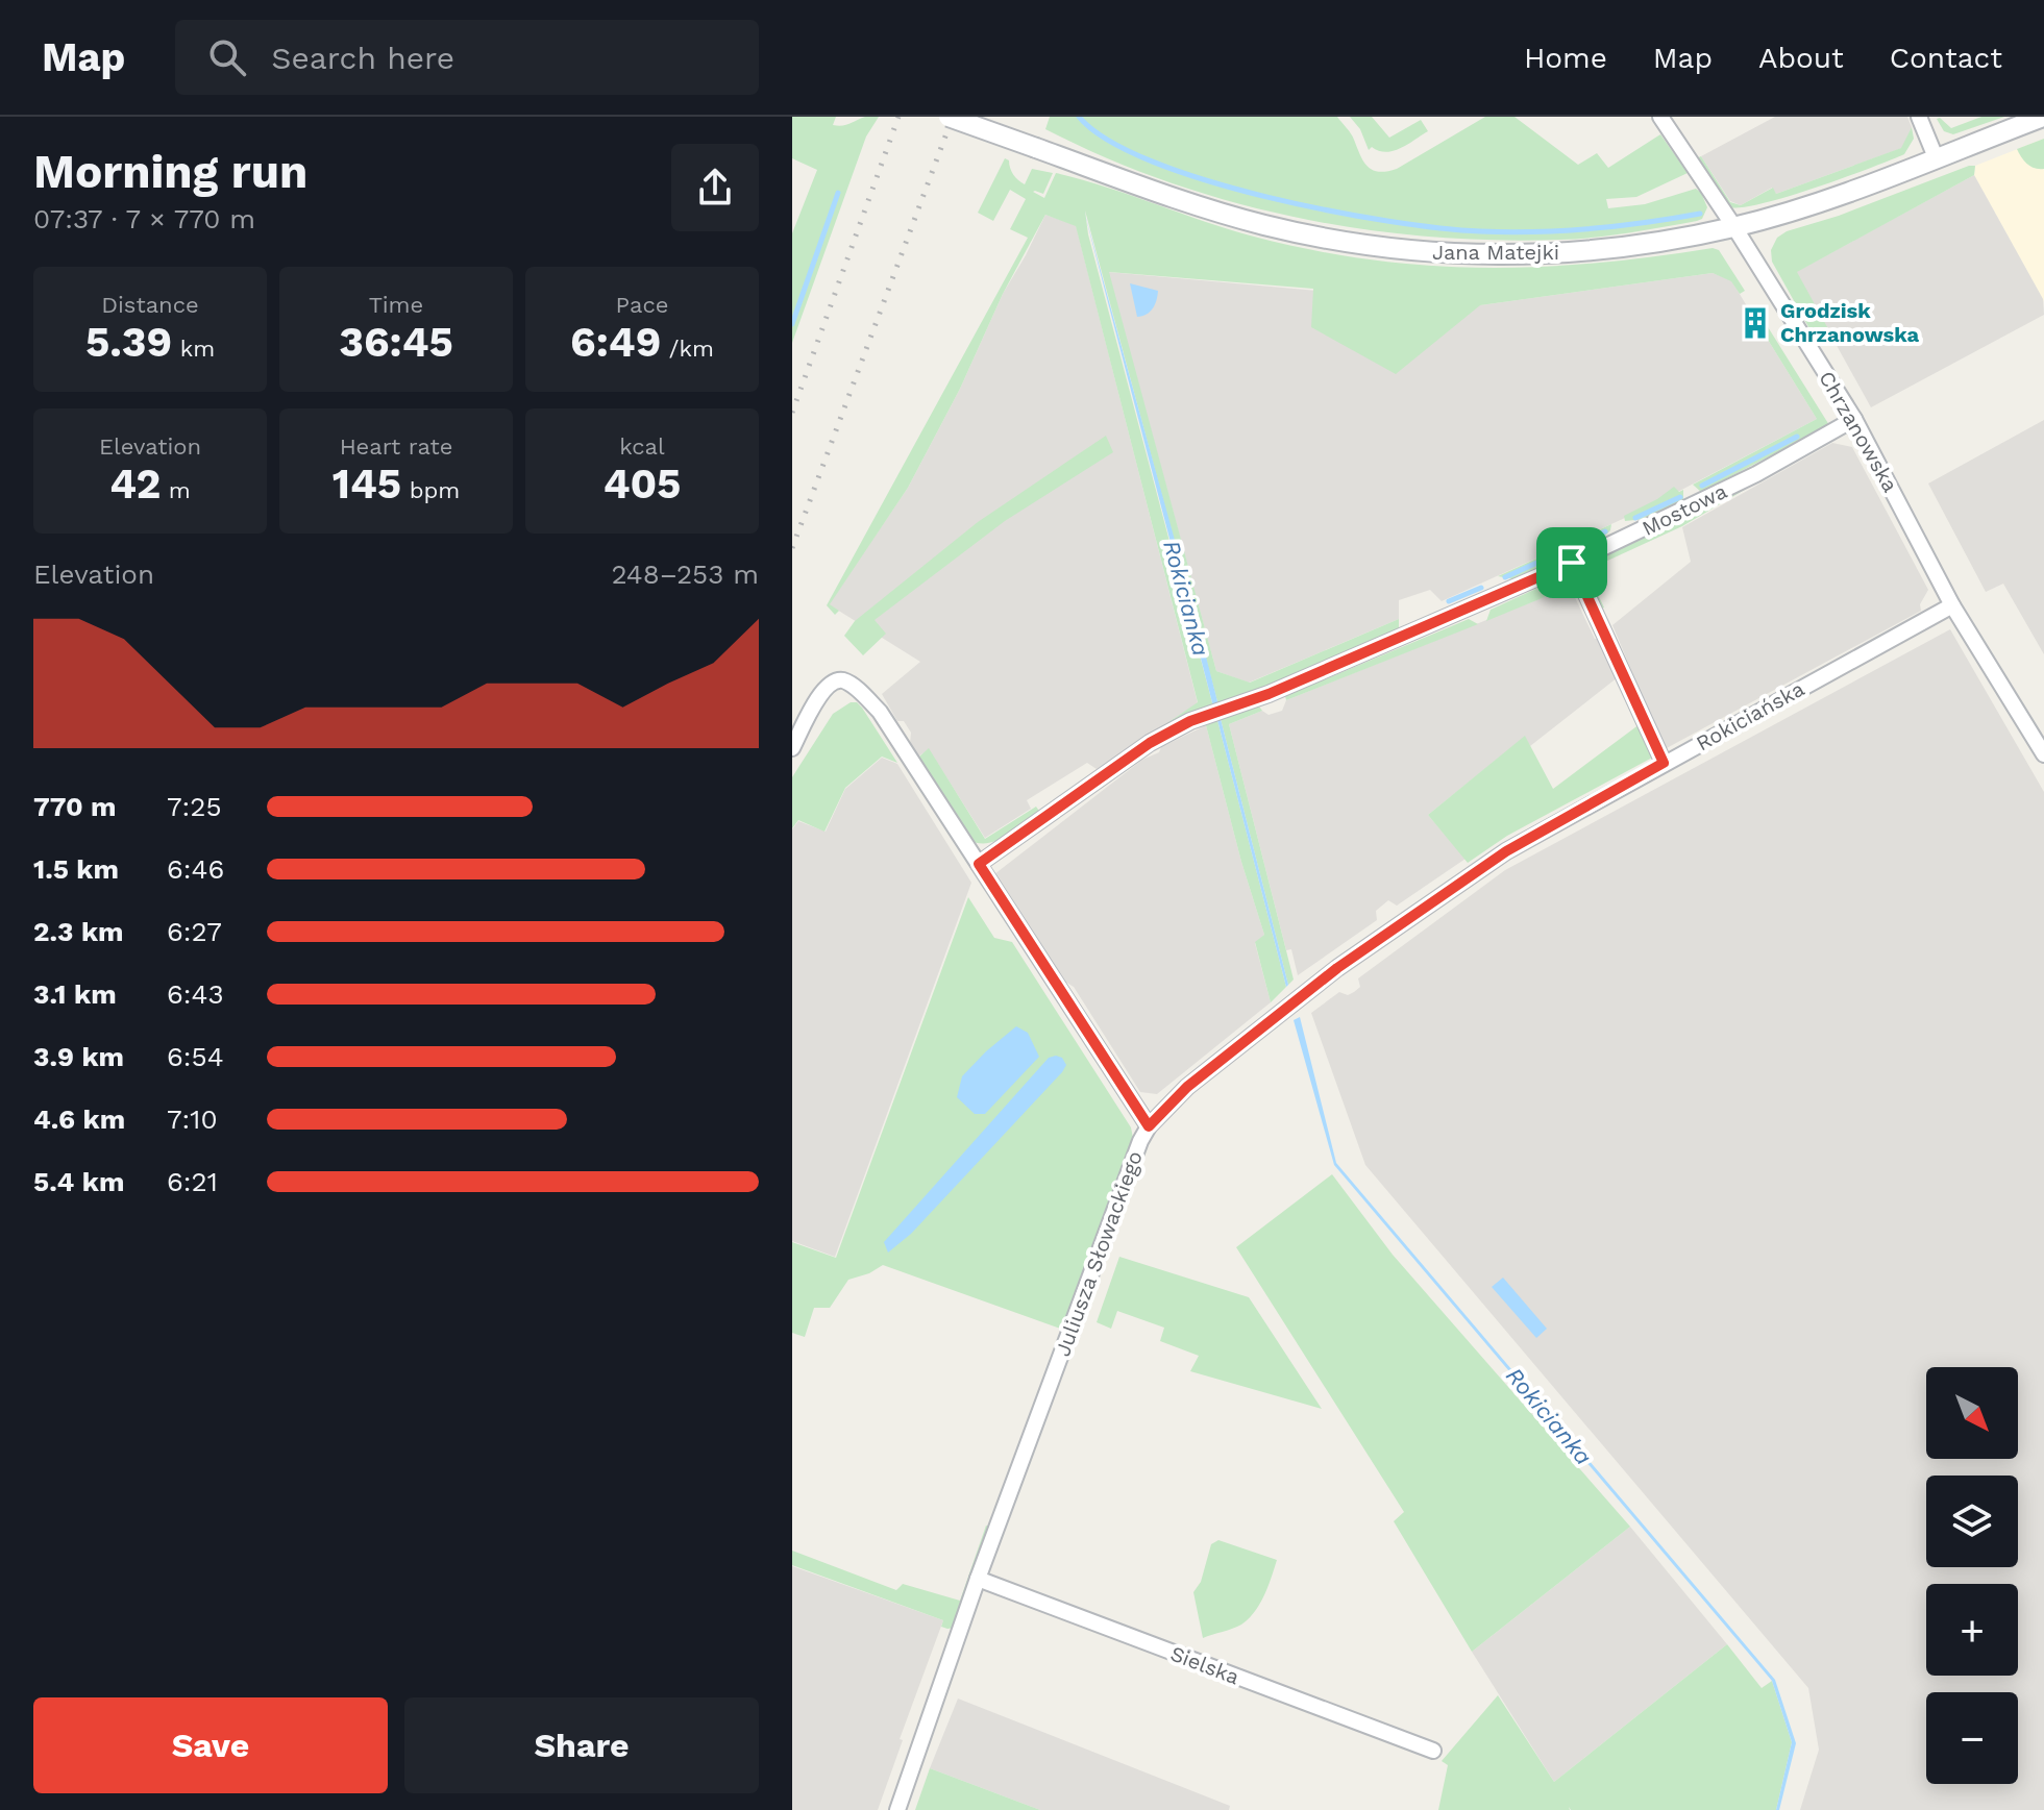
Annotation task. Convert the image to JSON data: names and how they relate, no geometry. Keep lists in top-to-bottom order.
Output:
{
  "streets": {
    "street": [
      "Jana Matejki",
      "Chrzanowska",
      "Mostowa",
      "Rokiciańska",
      "Juliusza Słowackiego",
      "Sielska"
    ]
  },
  "crossings": [
    ["Jana Matejki", "Chrzanowska"],
    ["Chrzanowska", "Mostowa"],
    ["Chrzanowska", "Rokiciańska"],
    ["Mostowa", "Juliusza Słowackiego"],
    ["Rokiciańska", "Juliusza Słowackiego"],
    ["Juliusza Słowackiego", "Sielska"]
  ],
  "water": ["Rokicianka"],
  "places": {
    "building": ["Grodzisk Chrzanowska"]
  },
  "north": "bottom right",
  "page": {
    "header": "Map",
    "search": "Search here",
    "nav": [
      "Home",
      "Map",
      "About",
      "Contact"
    ],
    "heading": ["Morning run", "07:37 · 7 × 770 m"],
    "stats": [
      ["Distance", "5.39 km"],
      ["Time", "36:45"],
      ["Pace", "6:49 /km"],
      ["Elevation", "42 m"],
      ["Heart rate", "145 bpm"],
      ["kcal", "405"]
    ],
    "chart": ["Elevation", "248–253 m"],
    "list": [
      {
        "name": "770 m",
        "note": "7:25"
      },
      {
        "name": "1.5 km",
        "note": "6:46"
      },
      {
        "name": "2.3 km",
        "note": "6:27"
      },
      {
        "name": "3.1 km",
        "note": "6:43"
      },
      {
        "name": "3.9 km",
        "note": "6:54"
      },
      {
        "name": "4.6 km",
        "note": "7:10"
      },
      {
        "name": "5.4 km",
        "note": "6:21"
      }
    ],
    "map_buttons": ["+", "−"],
    "buttons": ["Save", "Share"]
  }
}
